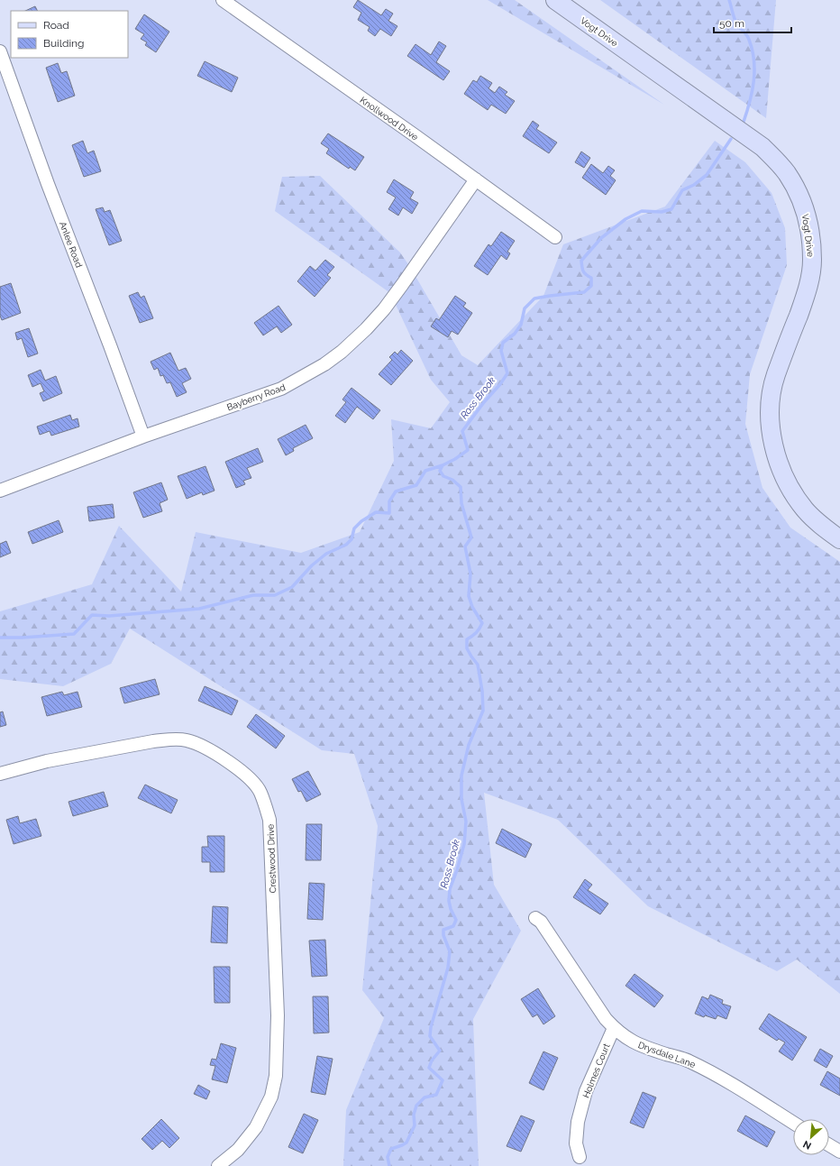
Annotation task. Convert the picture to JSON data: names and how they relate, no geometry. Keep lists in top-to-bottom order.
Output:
{
  "streets": {
    "street": [
      "Vogt Drive",
      "Knollwood Drive",
      "Anlee Road",
      "Bayberry Road",
      "Crestwood Drive",
      "Drysdale Lane",
      "Holmes Court"
    ]
  },
  "crossings": [
    ["Knollwood Drive", "Bayberry Road"],
    ["Anlee Road", "Bayberry Road"],
    ["Drysdale Lane", "Holmes Court"]
  ],
  "water": ["Ross Brook"],
  "legend": ["Road", "Building"],
  "scale_bar": "50 m",
  "north": "bottom left"
}
